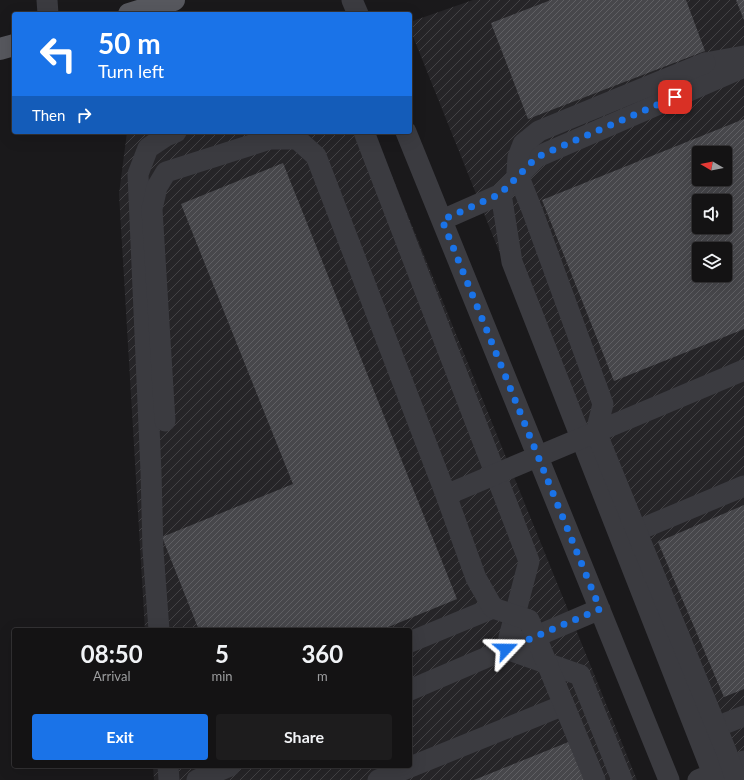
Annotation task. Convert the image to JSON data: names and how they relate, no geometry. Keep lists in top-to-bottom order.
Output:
{
  "north": "left",
  "page": {
    "turn": ["50 m", "Turn left"],
    "then": "Then",
    "eta": [
      "08:50",
      "Arrival",
      "5",
      "min",
      "360",
      "m"
    ],
    "buttons": ["Exit", "Share"]
  }
}
